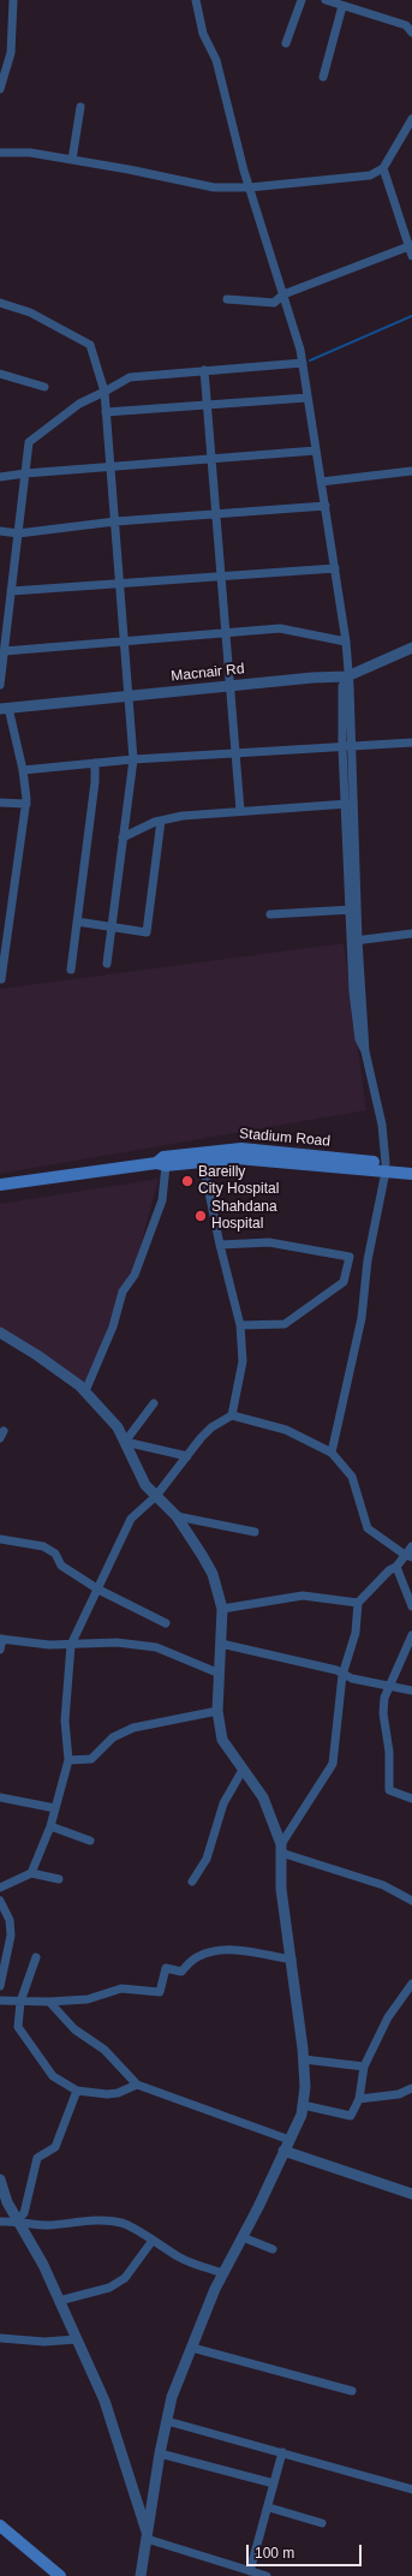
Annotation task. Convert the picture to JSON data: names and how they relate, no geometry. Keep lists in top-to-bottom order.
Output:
{
  "streets": {
    "main road": ["Stadium Road"],
    "street": ["Macnair Rd"]
  },
  "places": ["Bareilly City Hospital", "Shahdana Hospital"],
  "scale_bar": "100 m"
}
